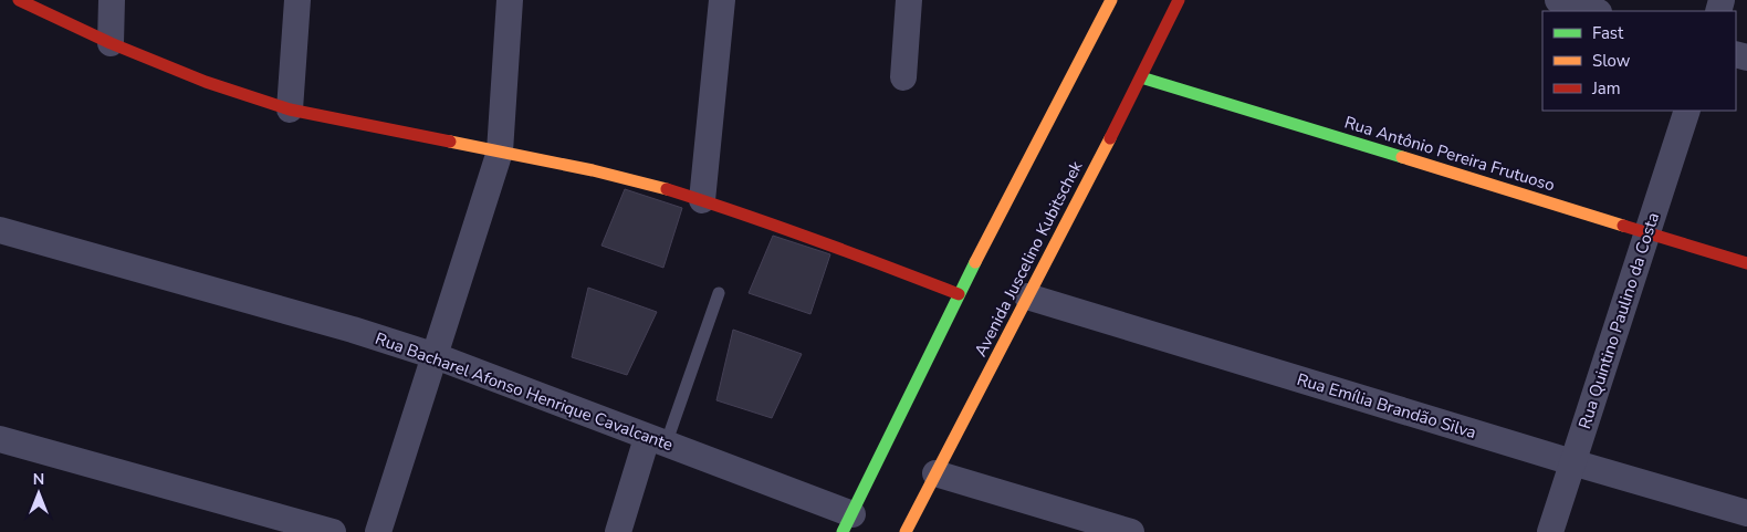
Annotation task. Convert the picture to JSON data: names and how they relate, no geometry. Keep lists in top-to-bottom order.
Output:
{
  "streets": {
    "street": [
      "Rua Antônio Pereira Frutuoso",
      "Avenida Juscelino Kubitschek",
      "Rua Quintino Paulino da Costa",
      "Rua Bacharel Afonso Henrique Cavalcante",
      "Rua Emília Brandão Silva"
    ]
  },
  "crossings": [
    ["Rua Antônio Pereira Frutuoso", "Avenida Juscelino Kubitschek"],
    ["Rua Antônio Pereira Frutuoso", "Rua Quintino Paulino da Costa"],
    ["Avenida Juscelino Kubitschek", "Rua Emília Brandão Silva"],
    ["Rua Quintino Paulino da Costa", "Rua Emília Brandão Silva"]
  ],
  "legend": ["Fast", "Slow", "Jam"],
  "north": "top"
}
